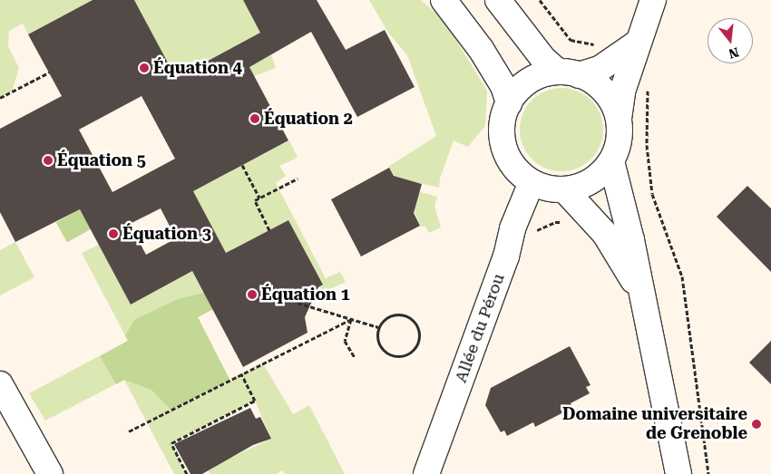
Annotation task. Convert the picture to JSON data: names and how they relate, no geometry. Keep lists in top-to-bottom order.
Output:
{
  "streets": {
    "street": ["Allée du Pérou"]
  },
  "places": [
    "Équation 4",
    "Équation 2",
    "Équation 5",
    "Équation 3",
    "Équation 1",
    "Domaine universitaire de Grenoble"
  ],
  "north": "bottom"
}
